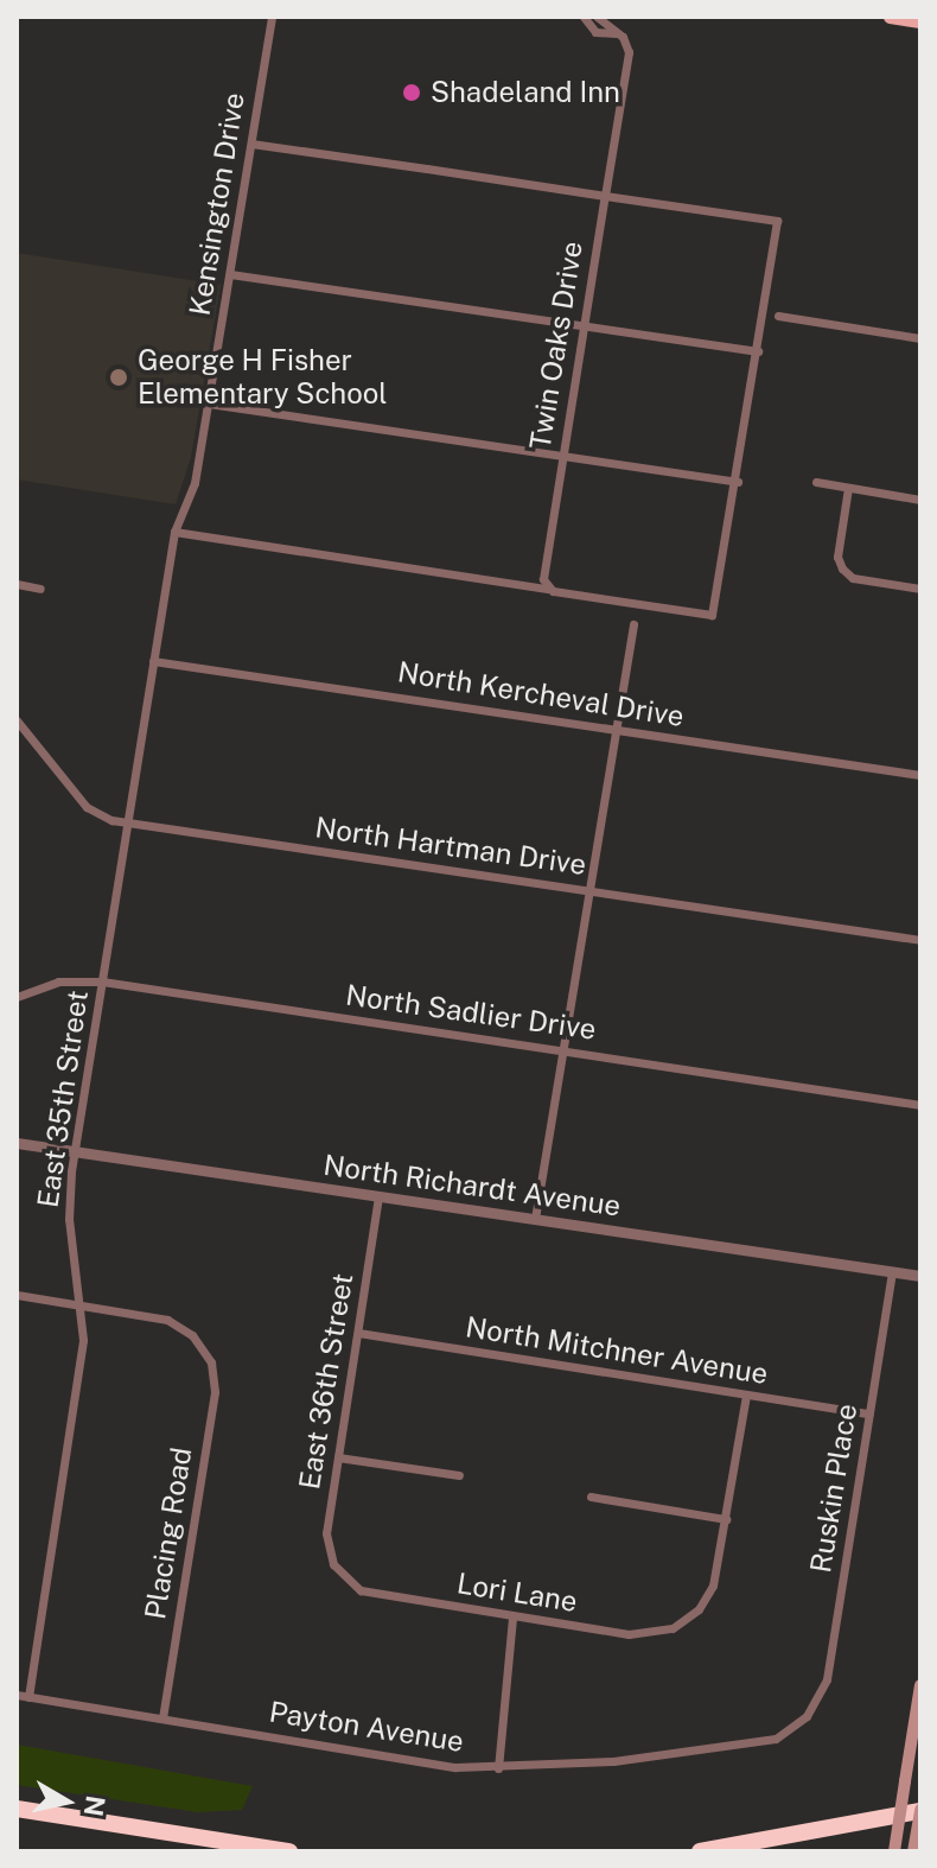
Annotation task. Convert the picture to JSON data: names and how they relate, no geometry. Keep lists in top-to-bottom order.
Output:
{
  "streets": {
    "street": [
      "Kensington Drive",
      "Twin Oaks Drive",
      "North Kercheval Drive",
      "North Hartman Drive",
      "North Sadlier Drive",
      "East 35th Street",
      "North Richardt Avenue",
      "North Mitchner Avenue",
      "East 36th Street",
      "Ruskin Place",
      "Placing Road",
      "Lori Lane",
      "Payton Avenue"
    ]
  },
  "crossings": [
    ["Kensington Drive", "East 35th Street"],
    ["North Kercheval Drive", "East 35th Street"],
    ["North Hartman Drive", "East 35th Street"],
    ["North Sadlier Drive", "East 35th Street"],
    ["East 35th Street", "North Richardt Avenue"],
    ["East 35th Street", "Placing Road"],
    ["East 35th Street", "Payton Avenue"],
    ["North Richardt Avenue", "East 36th Street"],
    ["North Richardt Avenue", "Ruskin Place"],
    ["North Mitchner Avenue", "East 36th Street"],
    ["North Mitchner Avenue", "Ruskin Place"],
    ["East 36th Street", "Lori Lane"],
    ["Ruskin Place", "Payton Avenue"],
    ["Placing Road", "Payton Avenue"]
  ],
  "places": ["Shadeland Inn", "George H Fisher Elementary School"],
  "north": "right"
}
